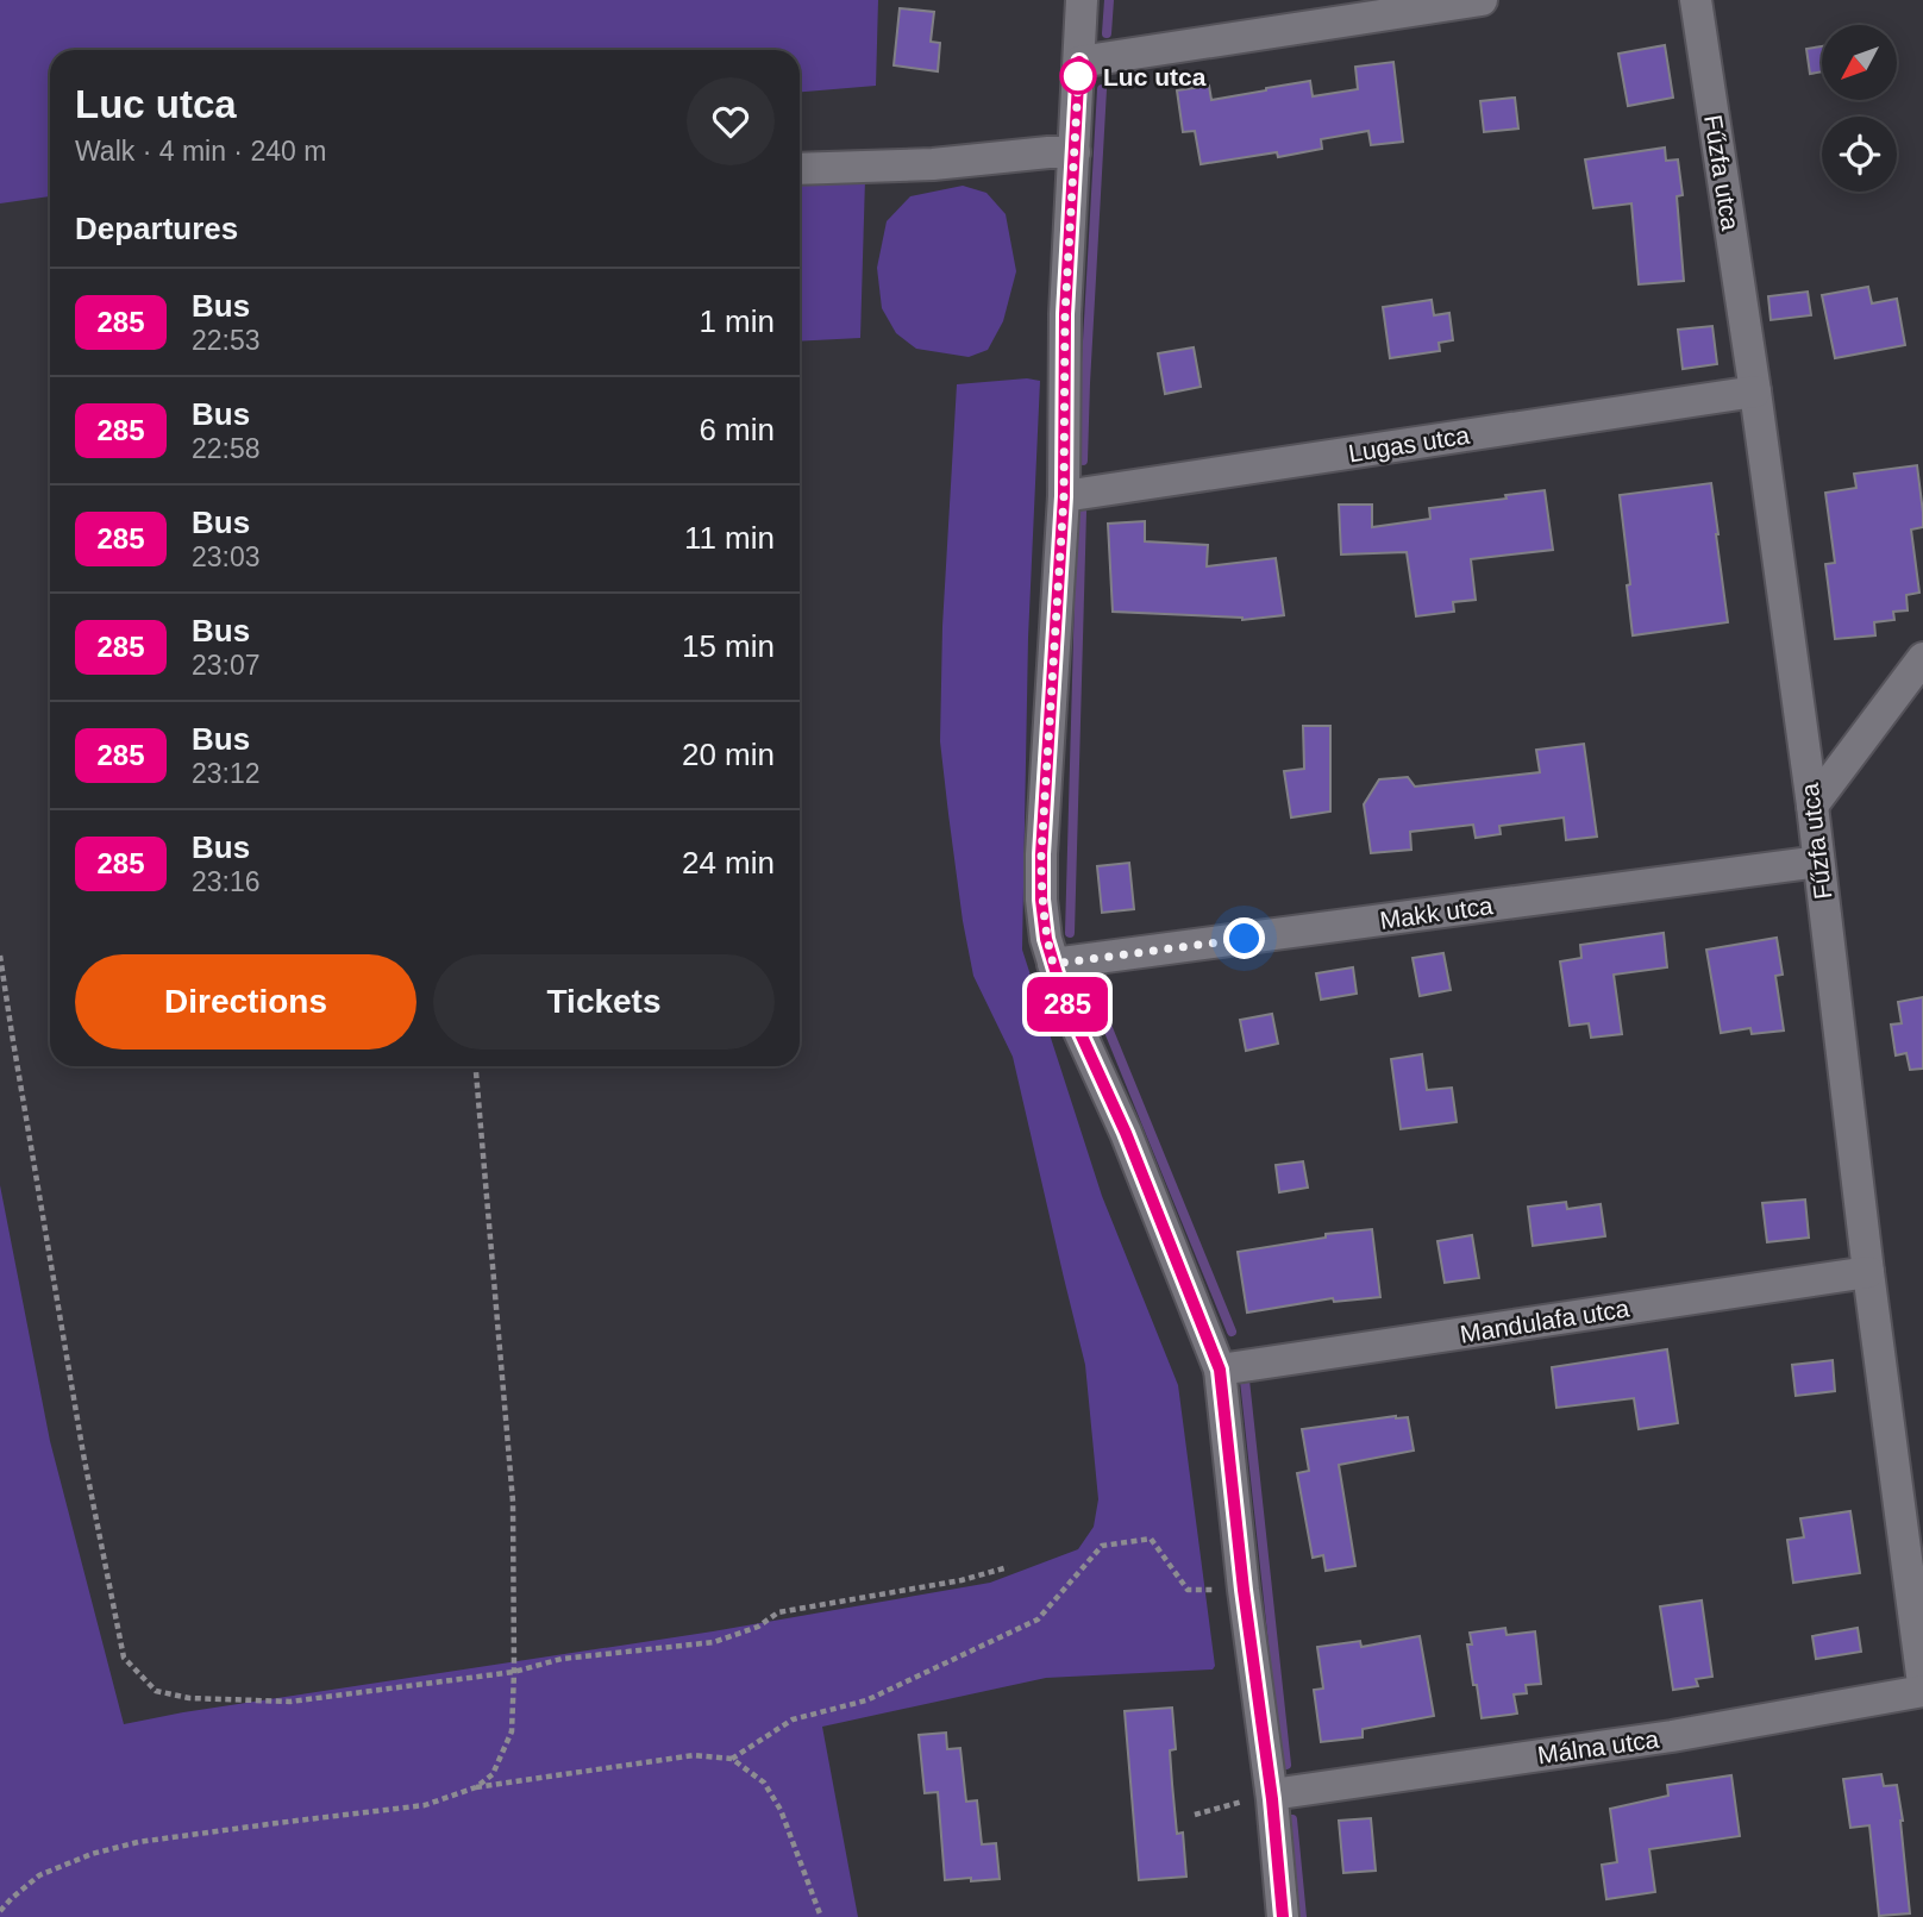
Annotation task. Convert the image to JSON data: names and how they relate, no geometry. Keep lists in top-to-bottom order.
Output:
{
  "streets": {
    "street": [
      "Fűzfa utca",
      "Lugas utca",
      "Makk utca",
      "Mandulafa utca",
      "Málna utca"
    ]
  },
  "crossings": [
    ["Fűzfa utca", "Lugas utca"],
    ["Fűzfa utca", "Makk utca"],
    ["Fűzfa utca", "Mandulafa utca"]
  ],
  "places": ["Luc utca"],
  "lines": ["bus line 285"],
  "north": "bottom left",
  "page": {
    "on_map": "285",
    "heading": [
      ["Luc utca", "Walk · 4 min · 240 m"],
      "Departures"
    ],
    "list": [
      {
        "mark": "285",
        "name": "Bus",
        "note": "22:53",
        "value": "1 min"
      },
      {
        "mark": "285",
        "name": "Bus",
        "note": "22:58",
        "value": "6 min"
      },
      {
        "mark": "285",
        "name": "Bus",
        "note": "23:03",
        "value": "11 min"
      },
      {
        "mark": "285",
        "name": "Bus",
        "note": "23:07",
        "value": "15 min"
      },
      {
        "mark": "285",
        "name": "Bus",
        "note": "23:12",
        "value": "20 min"
      },
      {
        "mark": "285",
        "name": "Bus",
        "note": "23:16",
        "value": "24 min"
      }
    ],
    "buttons": ["Directions", "Tickets"]
  }
}
